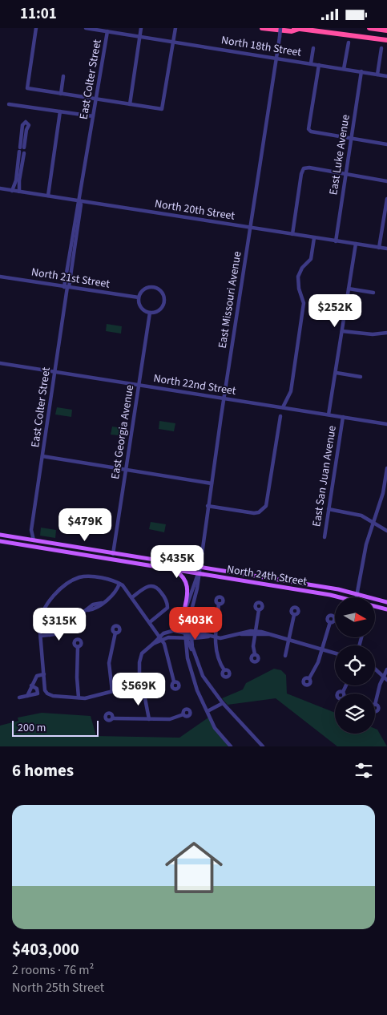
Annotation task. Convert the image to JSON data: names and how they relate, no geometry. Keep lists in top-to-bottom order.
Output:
{
  "streets": {
    "main road": ["North 24th Street"],
    "street": [
      "North 18th Street",
      "East Colter Street",
      "East Luke Avenue",
      "North 20th Street",
      "North 21st Street",
      "East Missouri Avenue",
      "North 22nd Street",
      "East Georgia Avenue",
      "East San Juan Avenue"
    ]
  },
  "crossings": [
    ["North 18th Street", "East Colter Street"],
    ["North 18th Street", "East Luke Avenue"],
    ["North 18th Street", "East Missouri Avenue"],
    ["East Colter Street", "North 20th Street"],
    ["East Colter Street", "North 21st Street"],
    ["East Colter Street", "North 22nd Street"],
    ["East Colter Street", "North 24th Street"],
    ["East Luke Avenue", "North 20th Street"],
    ["North 20th Street", "East Missouri Avenue"],
    ["North 20th Street", "East San Juan Avenue"],
    ["North 21st Street", "East Georgia Avenue"],
    ["East Missouri Avenue", "North 22nd Street"],
    ["East Missouri Avenue", "North 24th Street"],
    ["North 22nd Street", "East Georgia Avenue"],
    ["North 22nd Street", "East San Juan Avenue"],
    ["East Georgia Avenue", "North 24th Street"]
  ],
  "scale_bar": "200 m",
  "north": "right",
  "page": {
    "status": "11:01",
    "price": [
      "$252K",
      "$479K",
      "$435K",
      "$403K",
      "$315K",
      "$569K"
    ],
    "scale": "200 m",
    "heading": "6 homes",
    "list": [
      {
        "name": "$403,000",
        "note": "2 rooms · 76 m² · North 25th Street"
      }
    ]
  }
}
